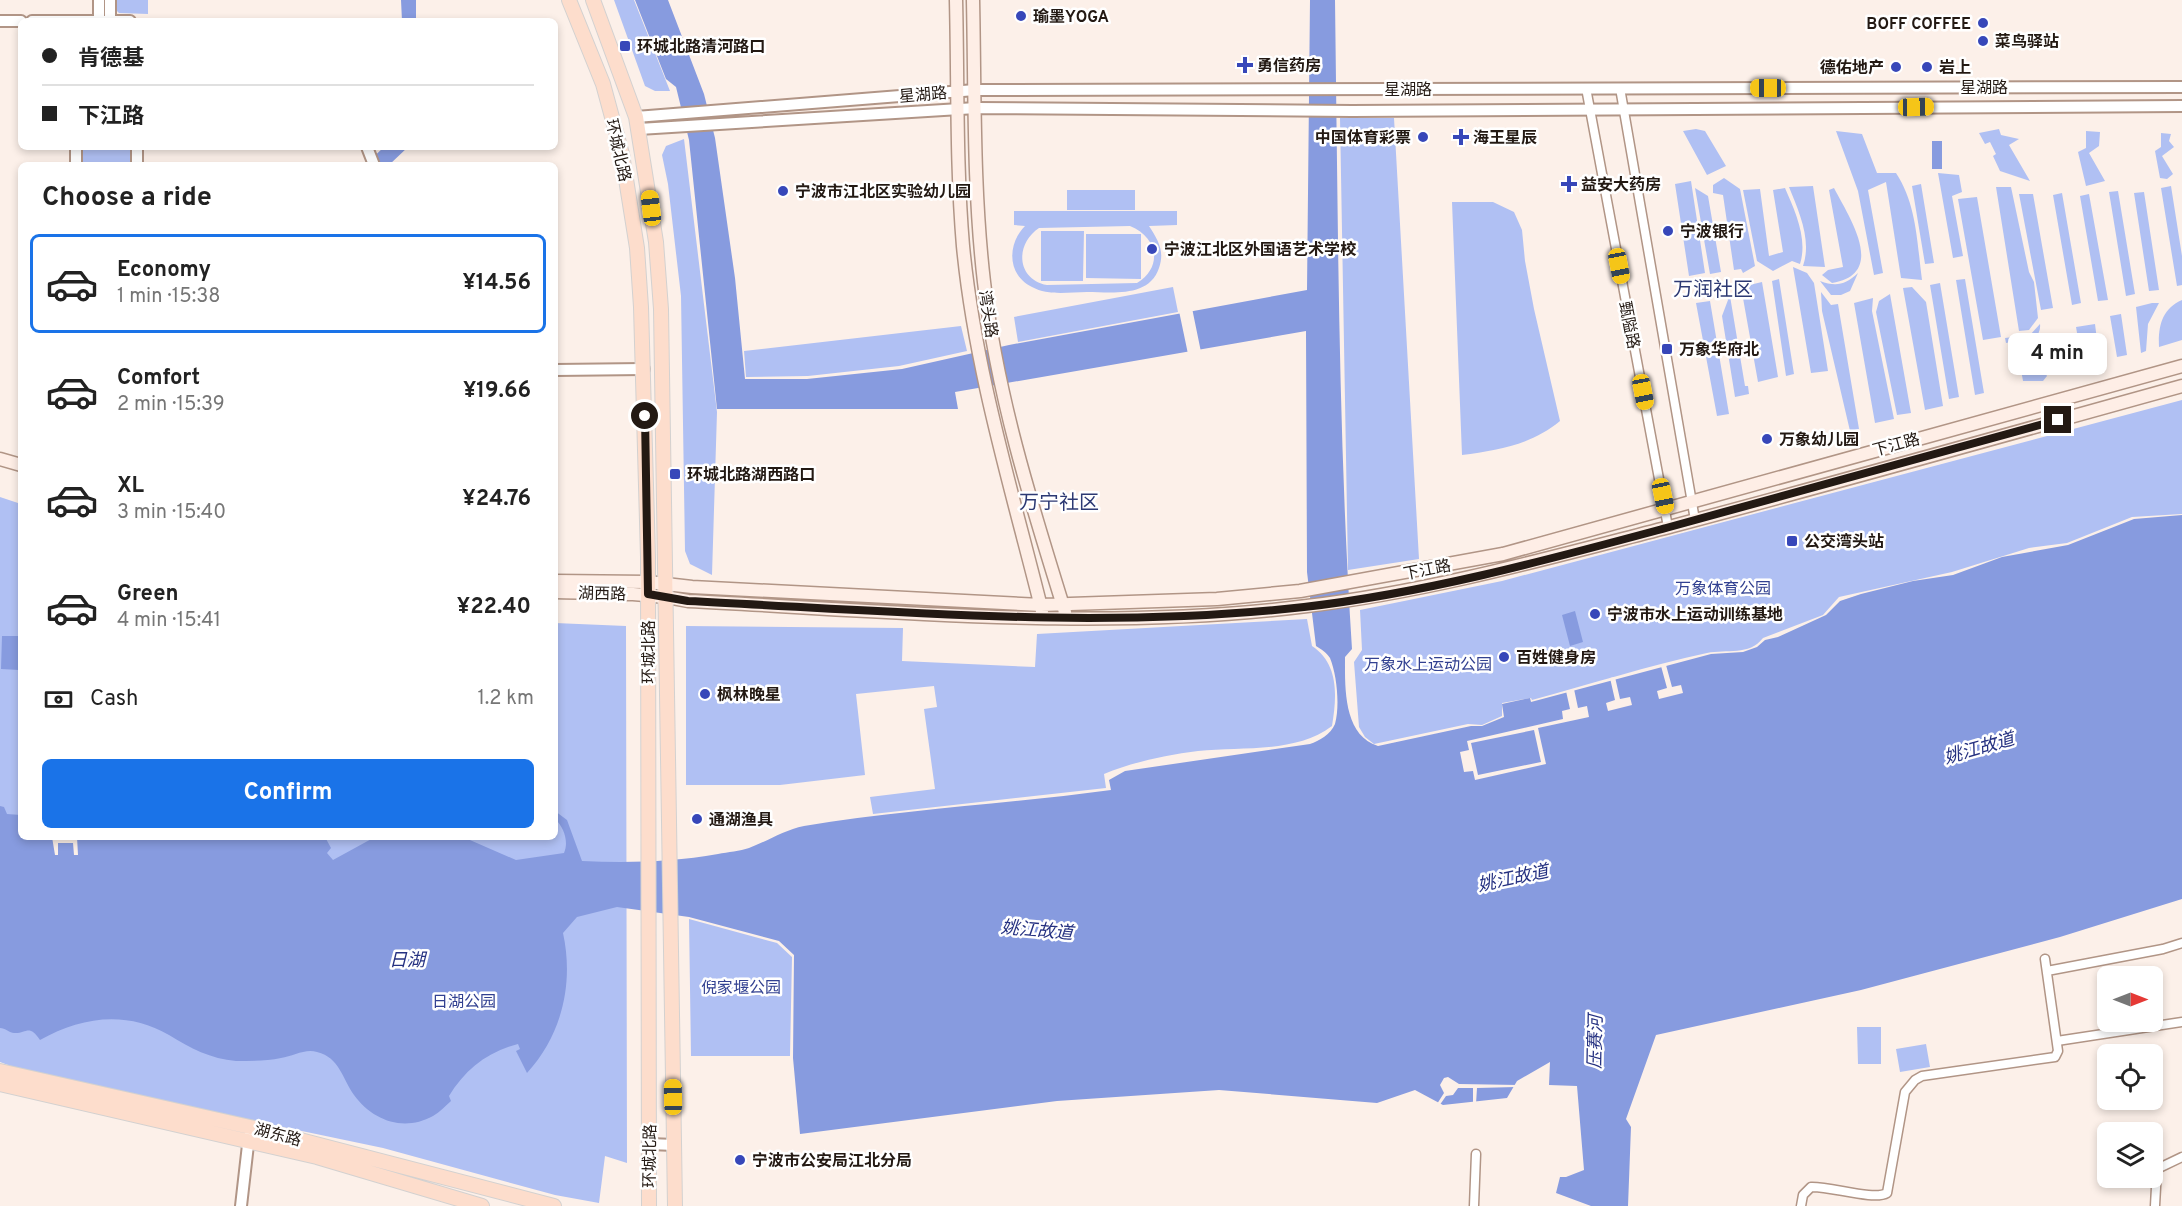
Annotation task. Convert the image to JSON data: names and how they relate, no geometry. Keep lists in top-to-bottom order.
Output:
{
  "streets": {
    "main road": [
      "环城北路",
      "湾头路",
      "下江路",
      "湖西路",
      "湖东路"
    ],
    "street": ["星湖路", "甄隘路"]
  },
  "crossings": [
    ["星湖路", "环城北路"],
    ["星湖路", "湾头路"],
    ["星湖路", "甄隘路"],
    ["环城北路", "下江路"],
    ["环城北路", "湖西路"],
    ["湾头路", "下江路"],
    ["甄隘路", "下江路"],
    ["下江路", "湖西路"]
  ],
  "districts": ["万润社区", "万宁社区"],
  "water": ["姚江故道", "日湖", "压赛河"],
  "parks": [
    "万象体育公园",
    "万象水上运动公园",
    "倪家堰公园",
    "日湖公园"
  ],
  "places": {
    "other": [
      "瑜墨YOGA",
      "BOFF COFFEE",
      "菜鸟驿站",
      "德佑地产",
      "岩上",
      "中国体育彩票",
      "宁波市江北区实验幼儿园",
      "宁波银行",
      "宁波江北区外国语艺术学校",
      "万象幼儿园",
      "宁波市水上运动训练基地",
      "百姓健身房",
      "枫林晚星",
      "通湖渔具",
      "宁波市公安局江北分局"
    ],
    "transit": [
      "环城北路清河路口",
      "万象华府北",
      "环城北路湖西路口",
      "公交湾头站"
    ],
    "health": ["勇信药房", "海王星辰", "益安大药房"]
  },
  "north": "right",
  "page": {
    "banner": ["肯德基", "下江路"],
    "heading": "Choose a ride",
    "list": [
      {
        "name": "Economy",
        "note": "1 min · 15:38",
        "value": "¥14.56"
      },
      {
        "name": "Comfort",
        "note": "2 min · 15:39",
        "value": "¥19.66"
      },
      {
        "name": "XL",
        "note": "3 min · 15:40",
        "value": "¥24.76"
      },
      {
        "name": "Green",
        "note": "4 min · 15:41",
        "value": "¥22.40"
      }
    ],
    "bubble": "4 min",
    "pay": ["Cash", "1.2 km"],
    "buttons": "Confirm"
  }
}
